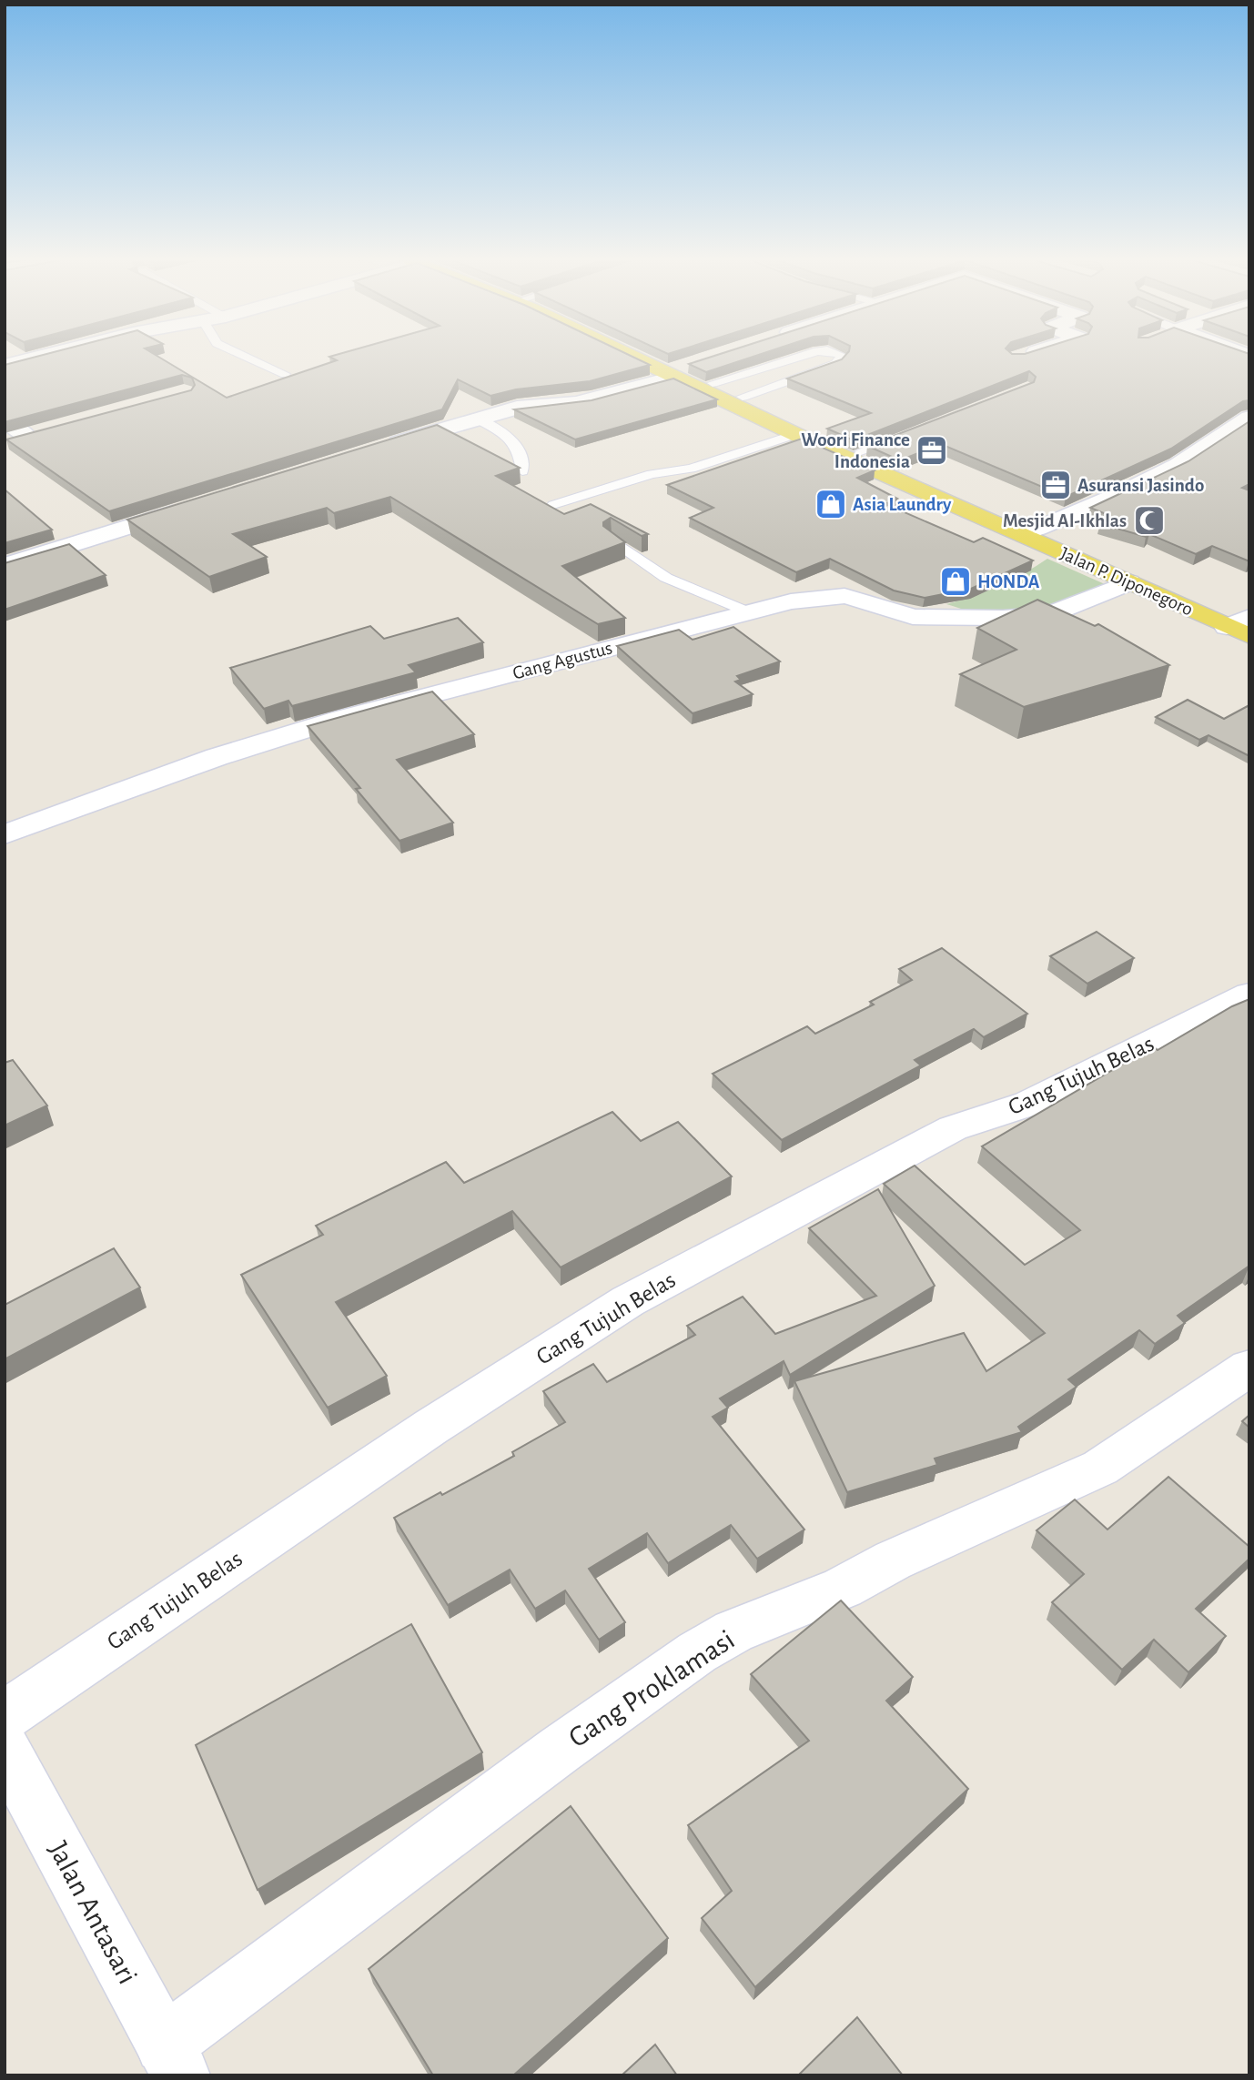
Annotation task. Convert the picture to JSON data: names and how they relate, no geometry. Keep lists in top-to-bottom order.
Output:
{
  "streets": {
    "main road": ["Jalan P. Diponegoro"],
    "street": [
      "Gang Agustus",
      "Gang Tujuh Belas",
      "Gang Proklamasi",
      "Jalan Antasari"
    ]
  },
  "crossings": [
    ["Jalan P. Diponegoro", "Gang Agustus"],
    ["Gang Proklamasi", "Jalan Antasari"]
  ],
  "places": {
    "office": ["Woori Finance Indonesia", "Asuransi Jasindo"],
    "shop": ["Asia Laundry", "HONDA"],
    "mosque": ["Mesjid Al-Ikhlas"]
  }
}
